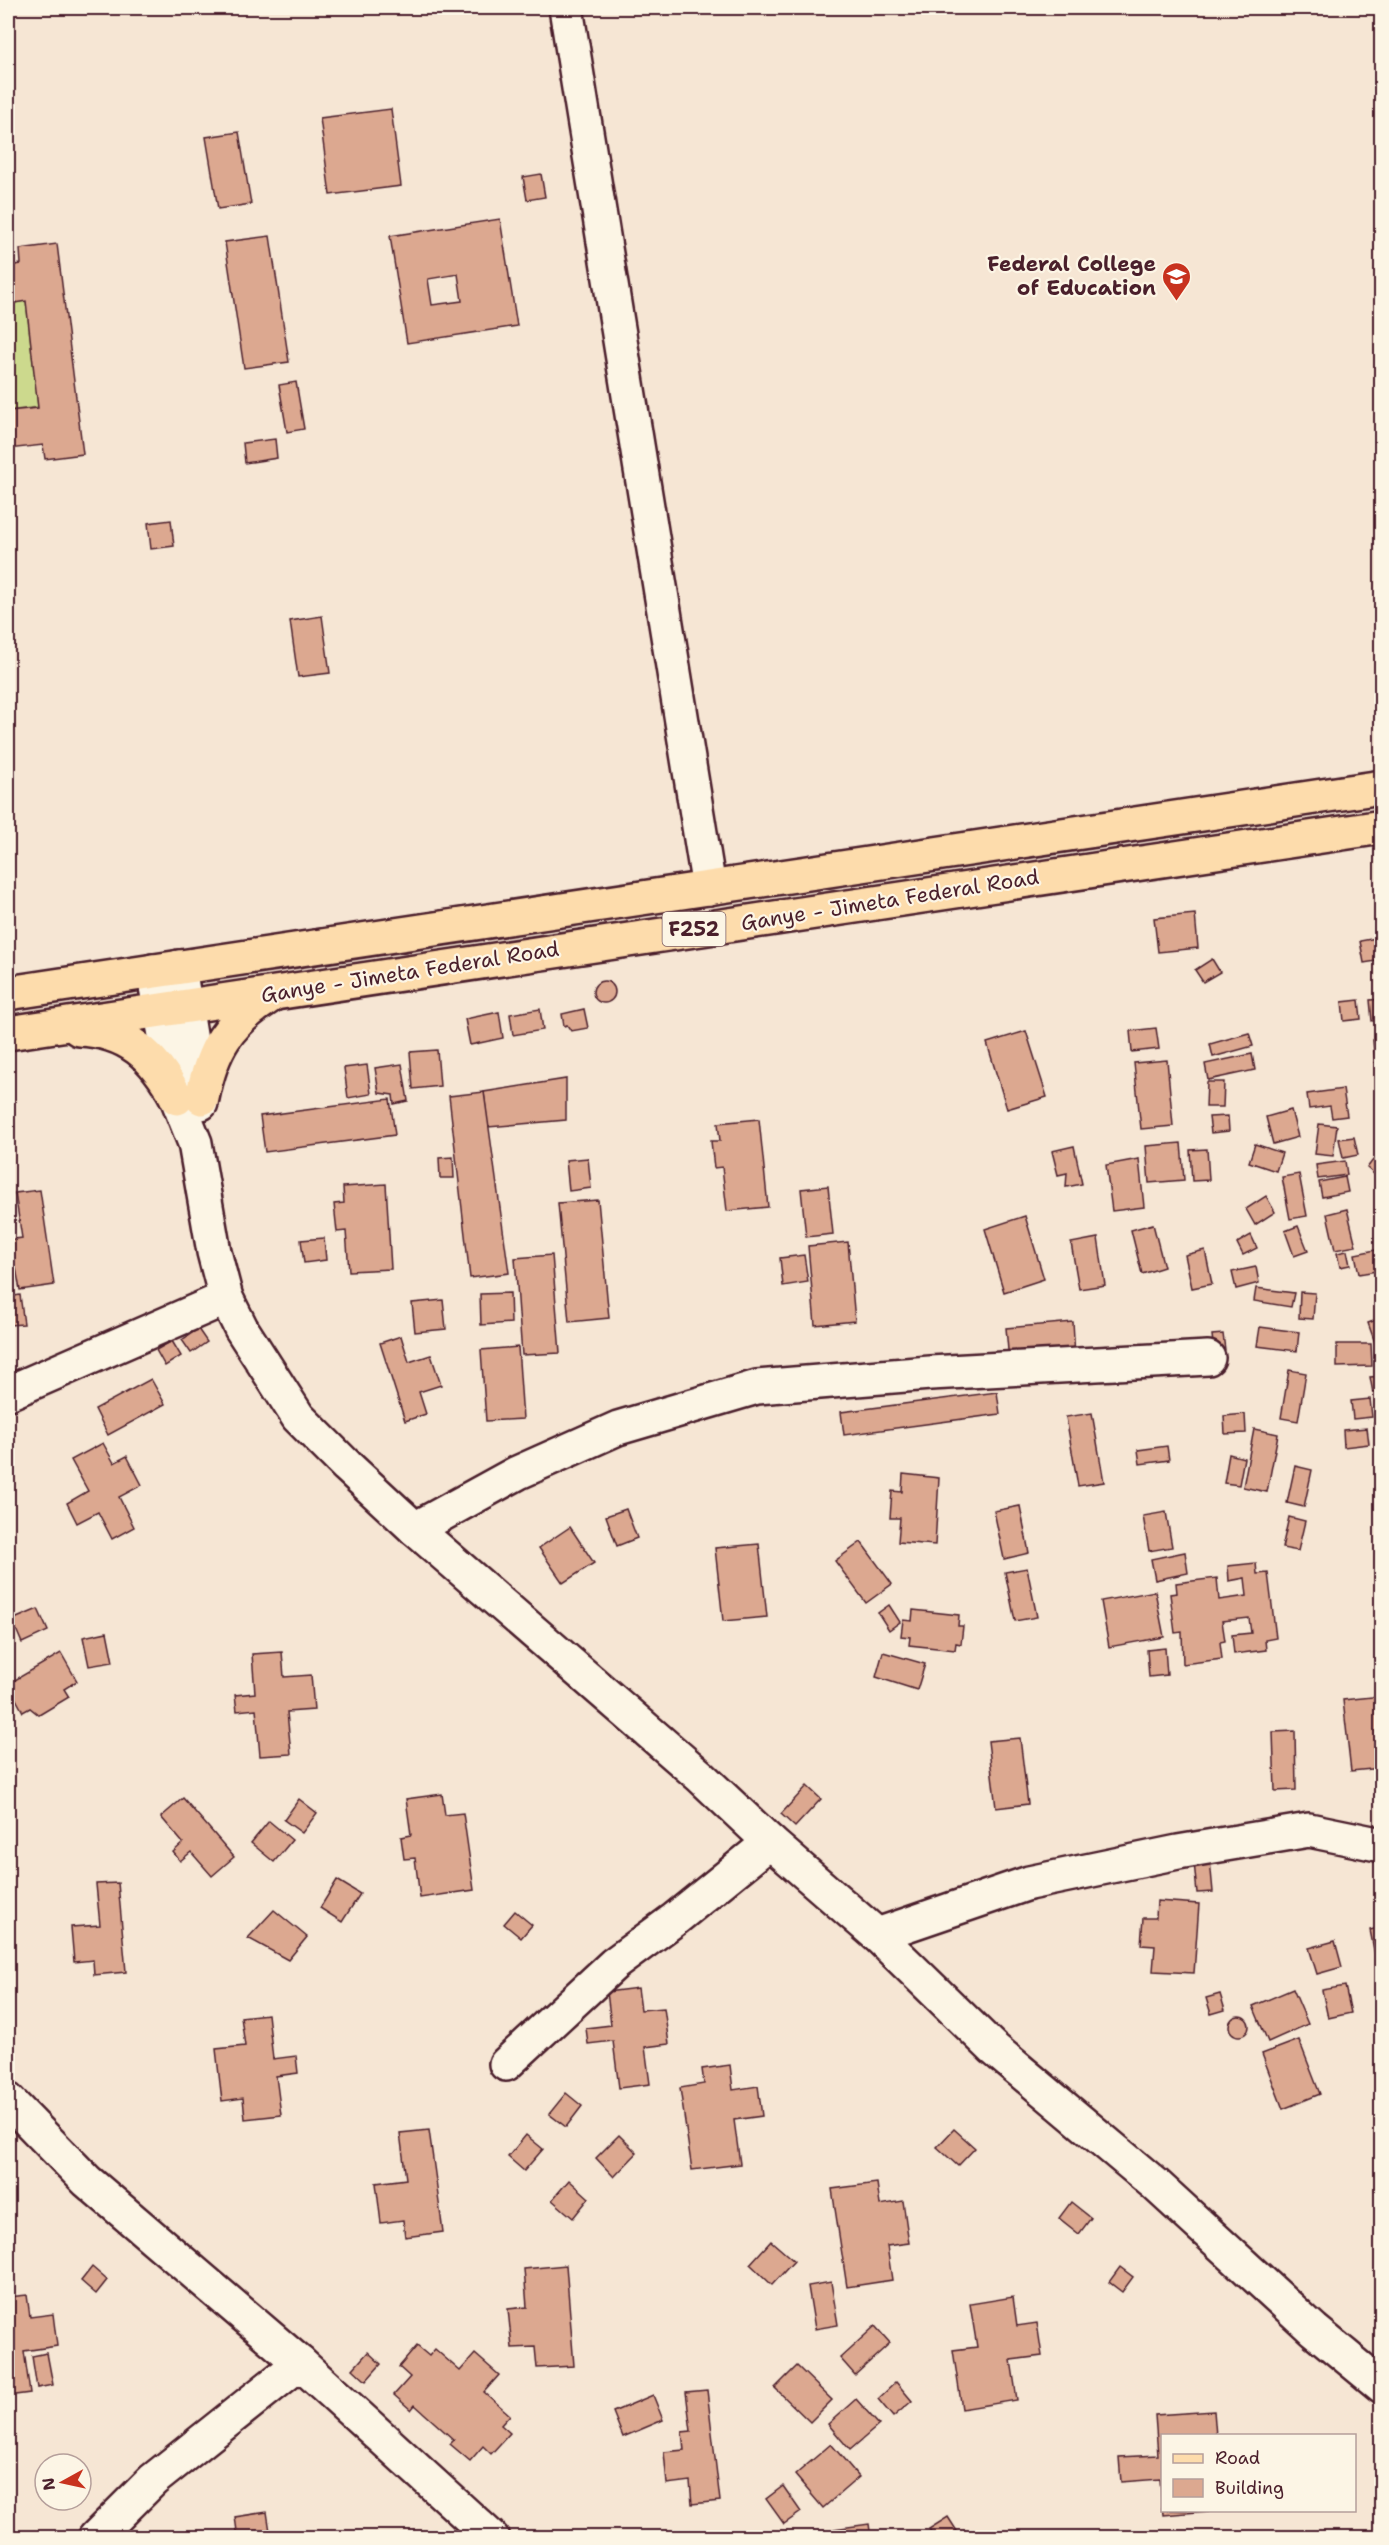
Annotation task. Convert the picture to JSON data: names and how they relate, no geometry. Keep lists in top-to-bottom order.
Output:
{
  "streets": {
    "main road": ["Ganye - Jimeta Federal Road", "F252"]
  },
  "places": {
    "school or university": ["Federal College of Education"]
  },
  "legend": ["Road", "Building"],
  "north": "left"
}
